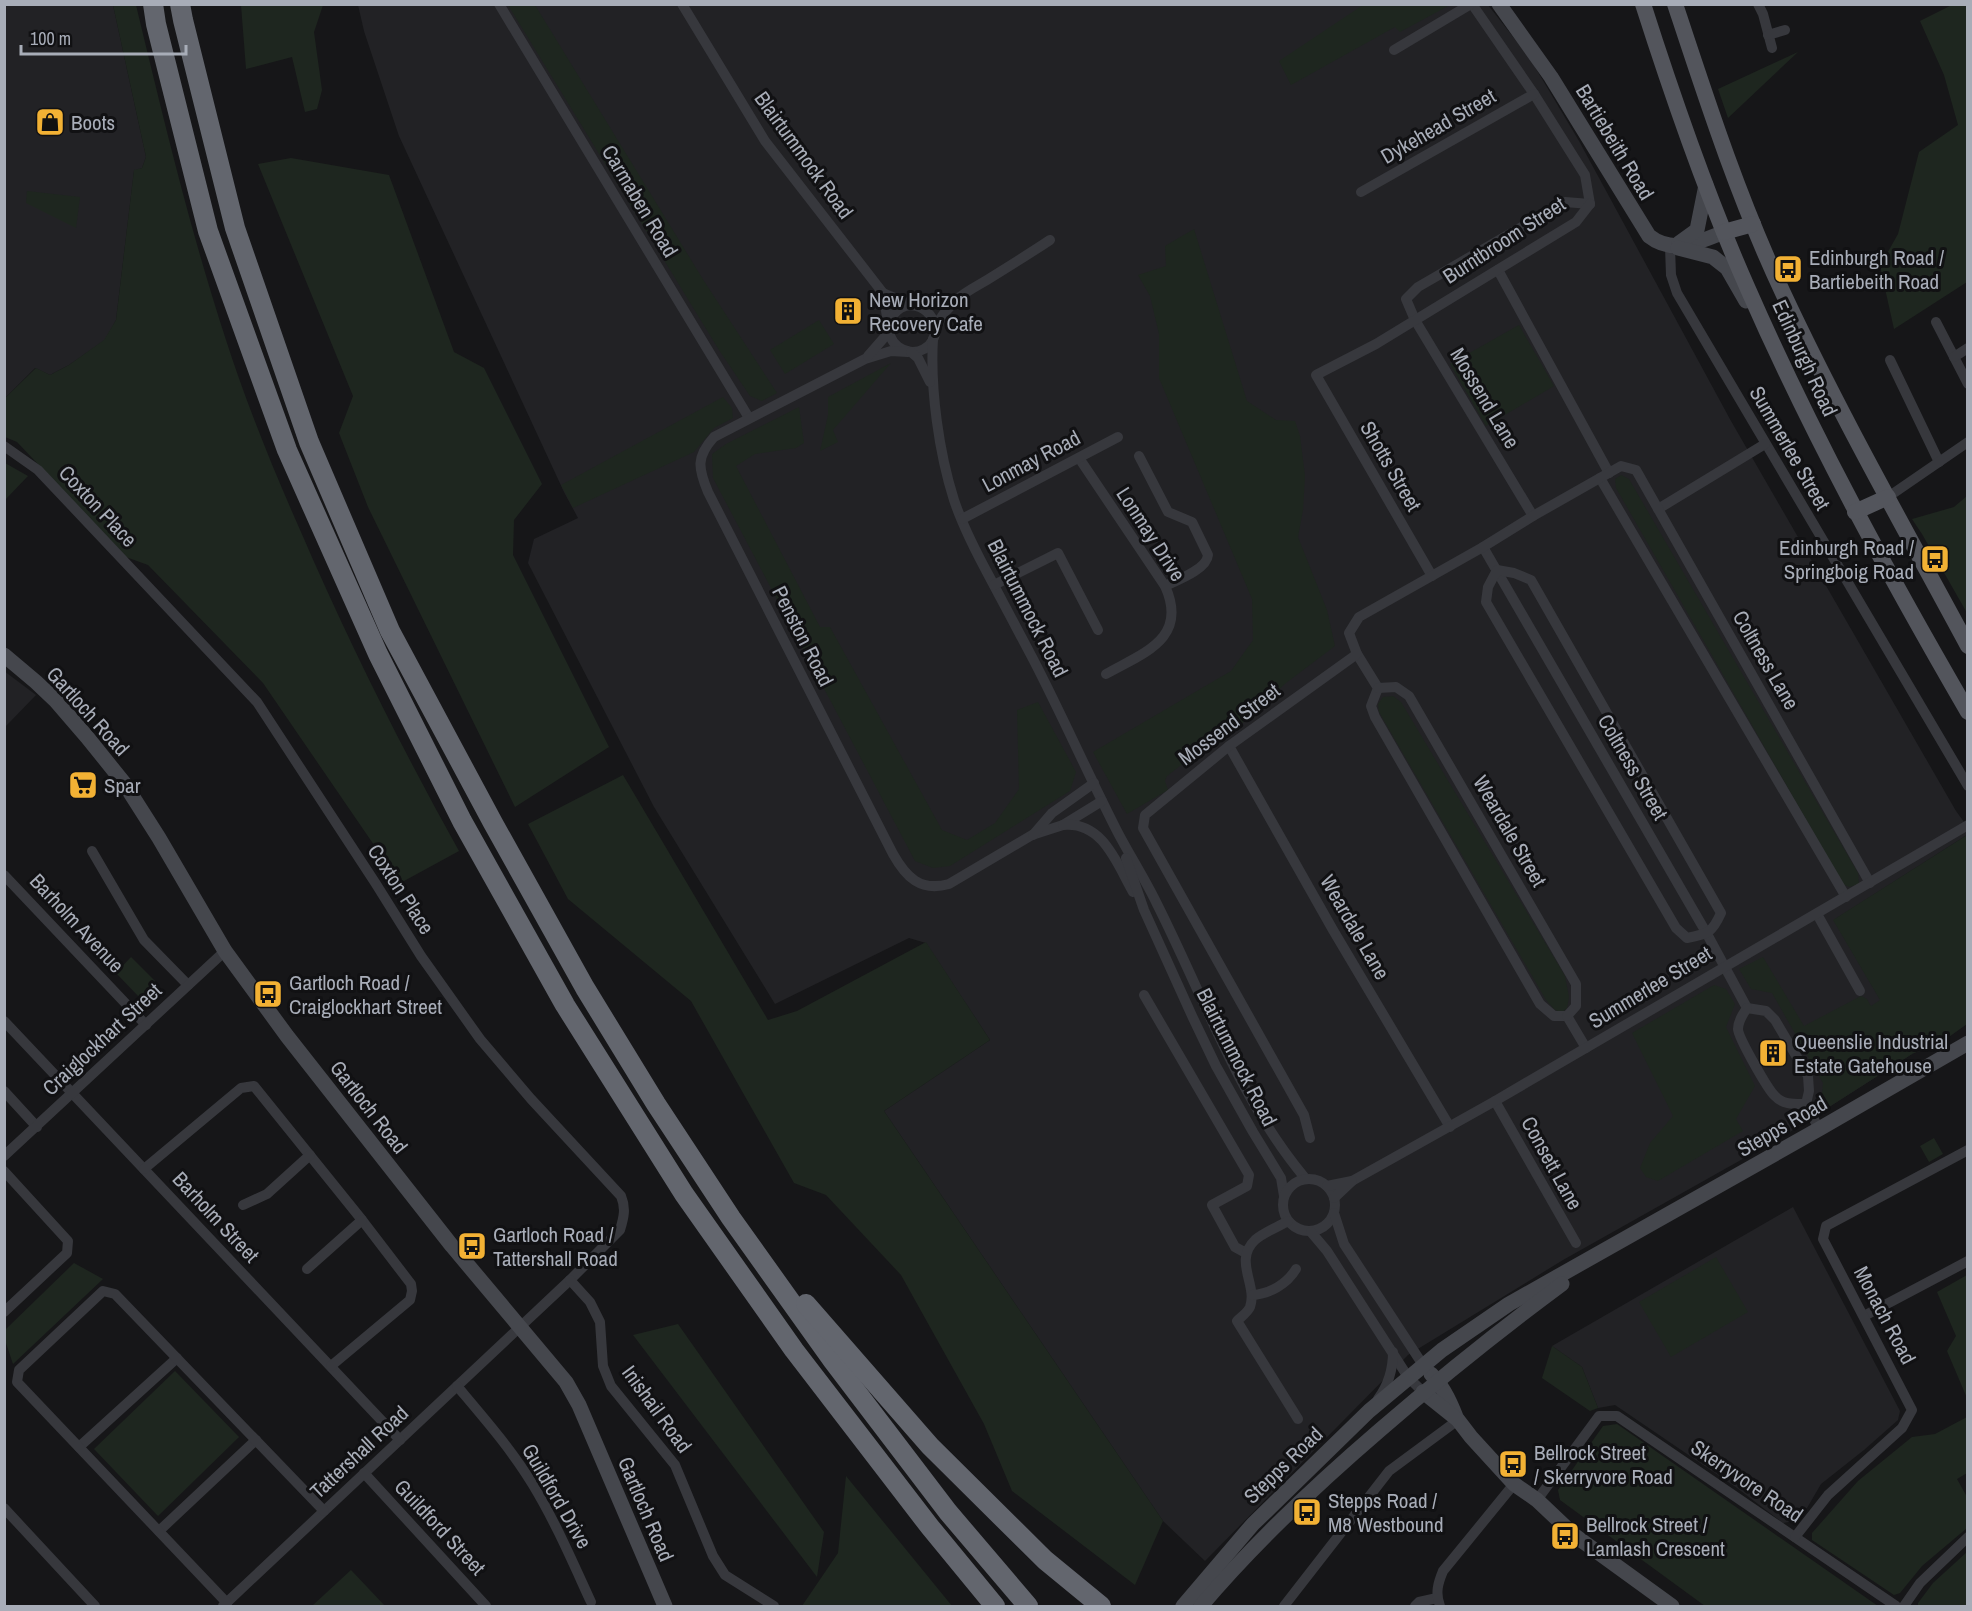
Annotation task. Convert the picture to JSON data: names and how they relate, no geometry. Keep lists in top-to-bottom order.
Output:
{
  "streets": {
    "main road": [
      "Bartiebeith Road",
      "Edinburgh Road",
      "Gartloch Road",
      "Stepps Road"
    ],
    "street": [
      "Dykehead Street",
      "Blairtummock Road",
      "Carmaben Road",
      "Burntbroom Street",
      "Mossend Lane",
      "Summerlee Street",
      "Lonmay Road",
      "Shotts Street",
      "Coxton Place",
      "Lonmay Drive",
      "Penston Road",
      "Coltness Lane",
      "Mossend Street",
      "Coltness Street",
      "Weardale Street",
      "Barholm Avenue",
      "Weardale Lane",
      "Craiglockhart Street",
      "Consett Lane",
      "Barholm Street",
      "Monach Road",
      "Inishail Road",
      "Tattershall Road",
      "Skerryvore Road",
      "Guildford Drive",
      "Guildford Street"
    ]
  },
  "crossings": [
    ["Bartiebeith Road", "Edinburgh Road"],
    ["Bartiebeith Road", "Summerlee Street"],
    ["Blairtummock Road", "Lonmay Road"],
    ["Blairtummock Road", "Penston Road"],
    ["Carmaben Road", "Penston Road"],
    ["Burntbroom Street", "Mossend Lane"],
    ["Burntbroom Street", "Shotts Street"],
    ["Summerlee Street", "Coltness Lane"],
    ["Summerlee Street", "Coltness Street"],
    ["Summerlee Street", "Weardale Lane"],
    ["Summerlee Street", "Consett Lane"],
    ["Lonmay Road", "Lonmay Drive"],
    ["Coxton Place", "Gartloch Road"],
    ["Coxton Place", "Inishail Road"],
    ["Coxton Place", "Tattershall Road"],
    ["Gartloch Road", "Craiglockhart Street"],
    ["Gartloch Road", "Tattershall Road"],
    ["Mossend Street", "Weardale Lane"],
    ["Barholm Avenue", "Craiglockhart Street"],
    ["Craiglockhart Street", "Barholm Street"],
    ["Barholm Street", "Tattershall Road"],
    ["Monach Road", "Skerryvore Road"],
    ["Tattershall Road", "Guildford Drive"],
    ["Tattershall Road", "Guildford Street"]
  ],
  "places": {
    "shop": ["Boots"],
    "bus stop": [
      "Edinburgh Road / Bartiebeith Road",
      "Edinburgh Road / Springboig Road",
      "Gartloch Road / Craiglockhart Street",
      "Gartloch Road / Tattershall Road",
      "Bellrock Street / Skerryvore Road",
      "Stepps Road / M8 Westbound",
      "Bellrock Street / Lamlash Crescent"
    ],
    "building": ["New Horizon Recovery Cafe", "Queenslie Industrial Estate Gatehouse"],
    "supermarket": ["Spar"]
  },
  "scale_bar": "100 m"
}
